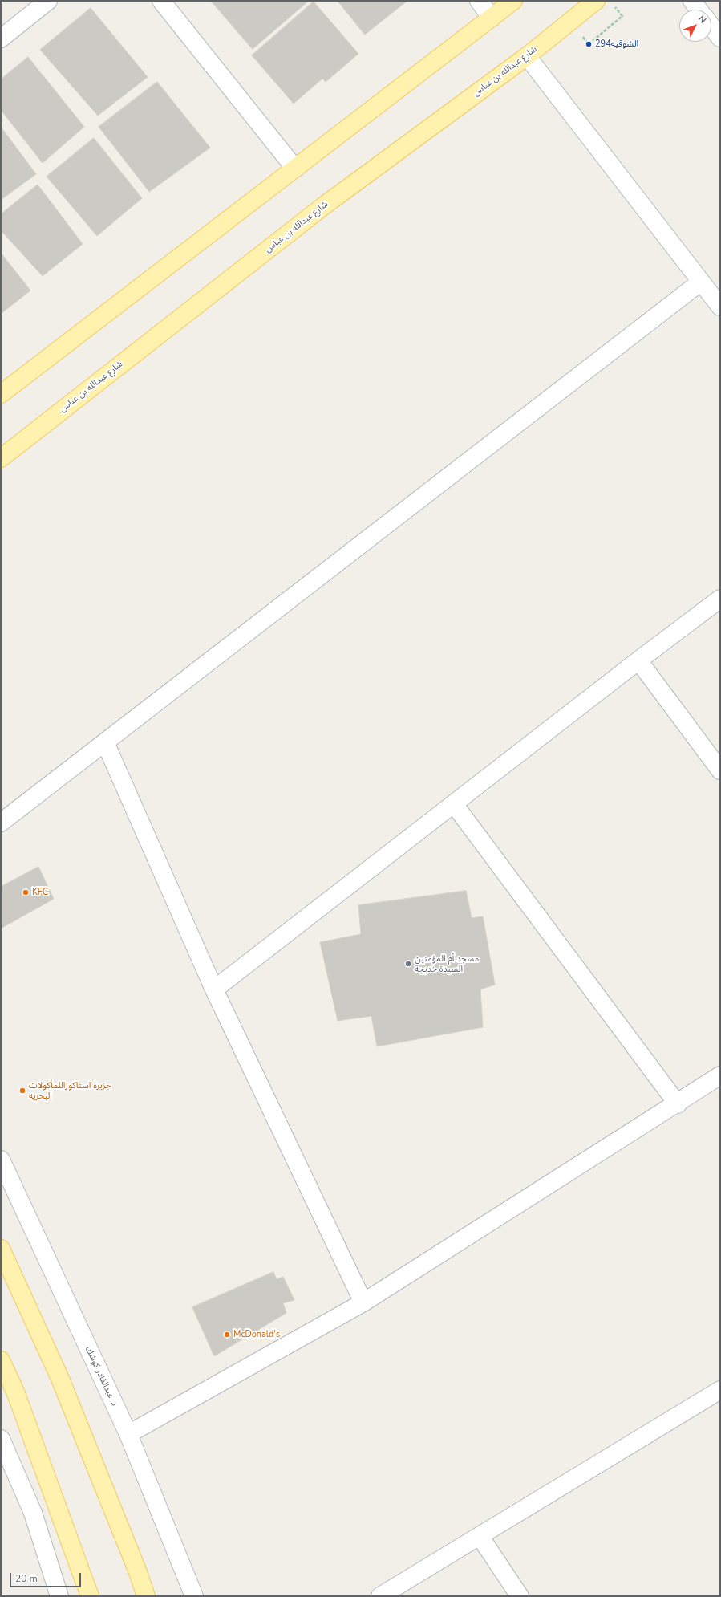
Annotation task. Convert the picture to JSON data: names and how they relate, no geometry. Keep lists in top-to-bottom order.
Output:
{
  "streets": {
    "main road": ["شارع عبدالله بن عباس"],
    "street": ["د. عبدالقادر كوشك"]
  },
  "places": [
    "الشوقيه294",
    "KFC",
    "مسجد أم المؤمنين السيدة خديجة",
    "جزيرة استاكوزاللمأكولات البحريه",
    "McDonald's"
  ],
  "scale_bar": "20 m",
  "north": "top right"
}
